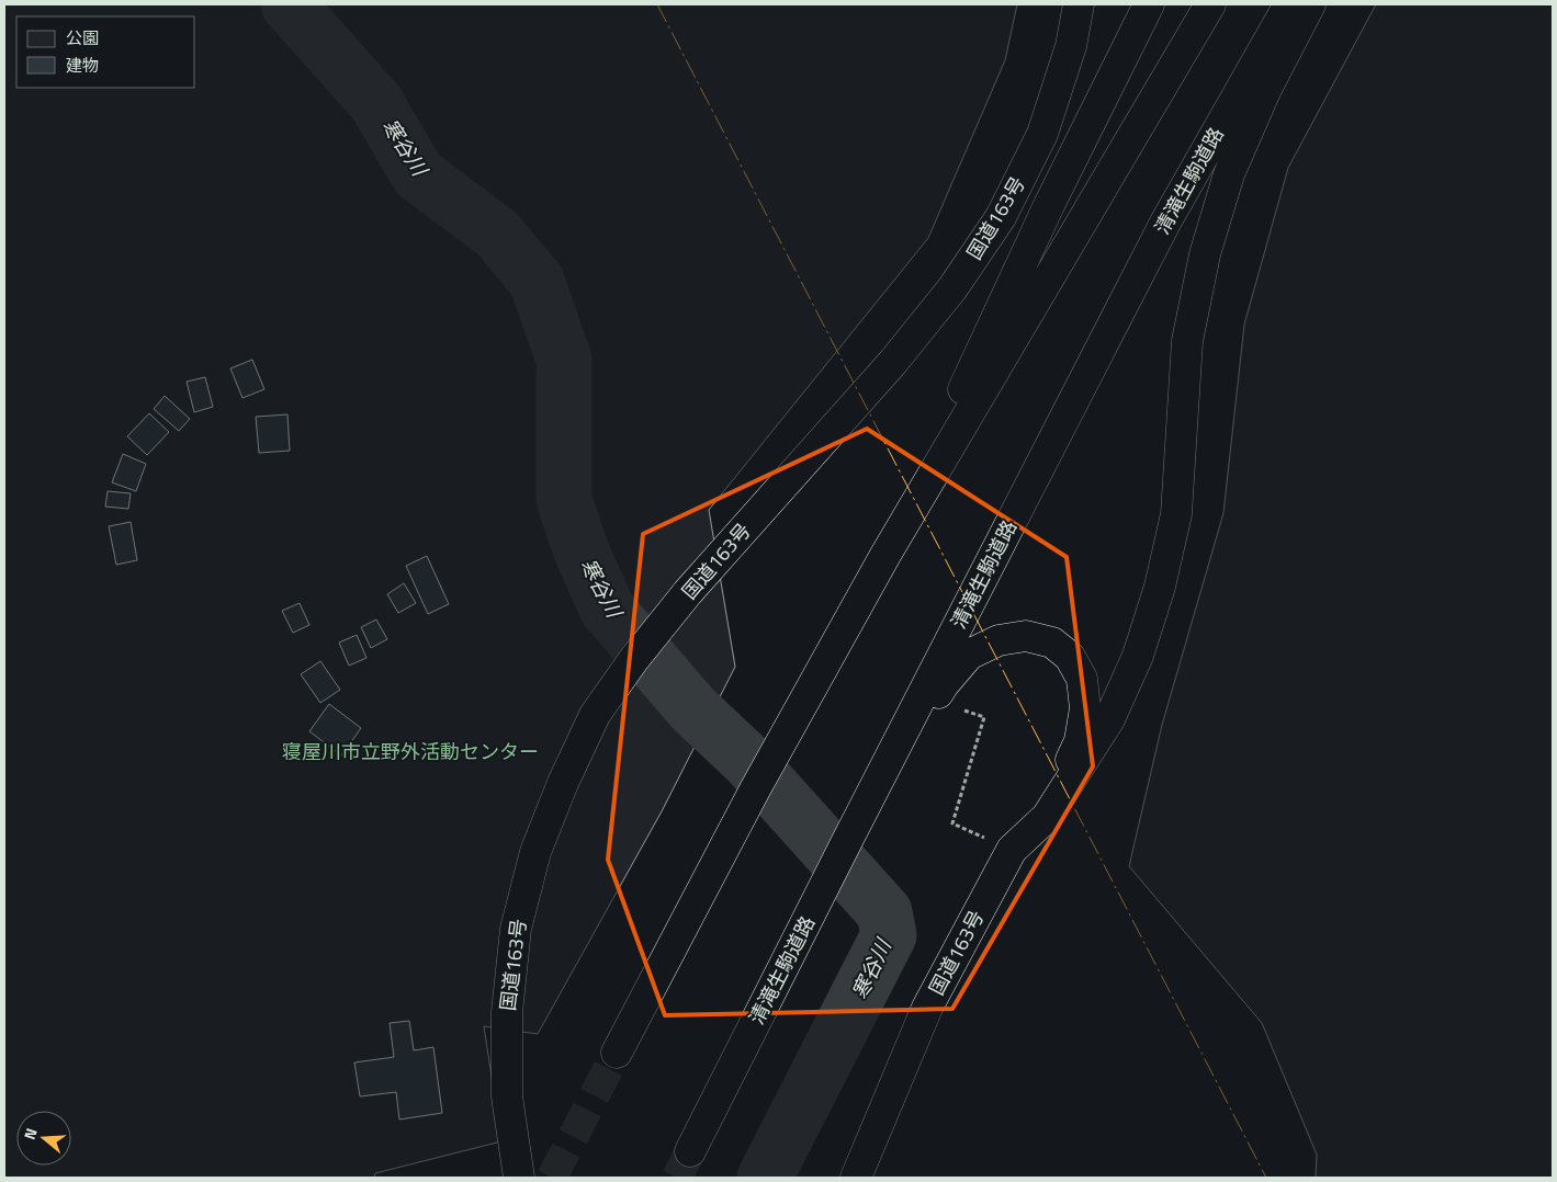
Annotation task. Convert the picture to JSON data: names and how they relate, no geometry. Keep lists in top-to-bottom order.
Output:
{
  "streets": {
    "highway": ["清滝生駒道路", "国道163号"]
  },
  "water": ["寒谷川"],
  "parks": ["寝屋川市立野外活動センター"],
  "legend": ["公園", "建物"],
  "north": "left"
}
